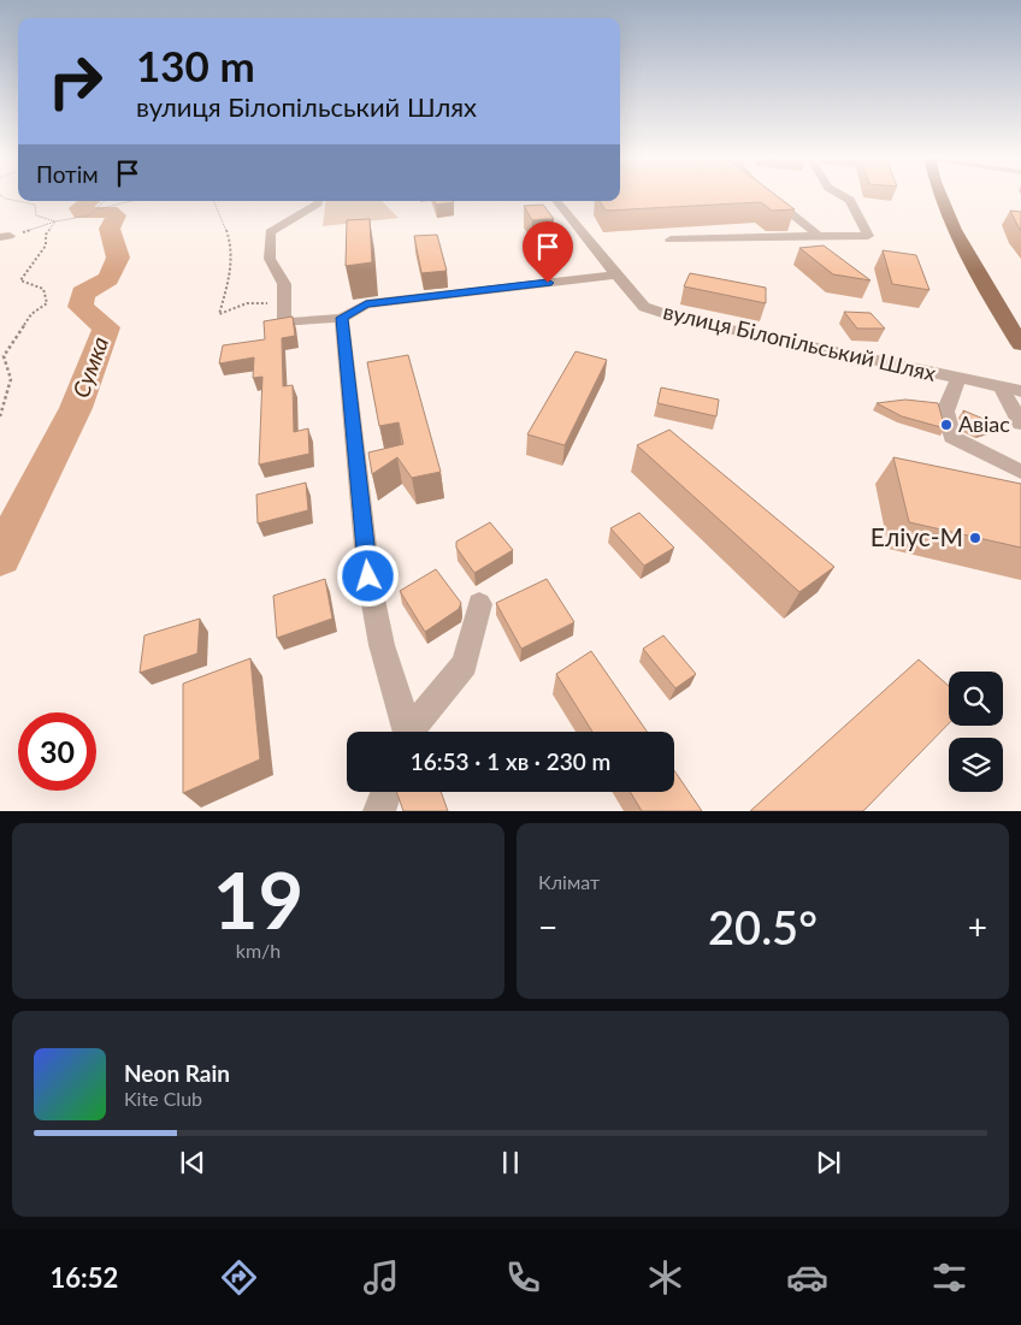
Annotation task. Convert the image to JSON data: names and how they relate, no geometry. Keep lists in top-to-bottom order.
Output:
{
  "streets": {
    "street": ["вулиця Білопільський Шлях"]
  },
  "water": ["Сумка"],
  "places": ["Авіас", "Еліус-М"],
  "page": {
    "turn": ["130 m", "вулиця Білопільський Шлях"],
    "then": "Потім",
    "limit": "30",
    "trip": "16:53 · 1 хв · 230 m",
    "tile": [
      ["19", "km/h"],
      "Клімат"
    ],
    "heat": ["−", "20.5°", "+"],
    "song": ["Neon Rain", "Kite Club"],
    "tabs": "16:52"
  }
}
